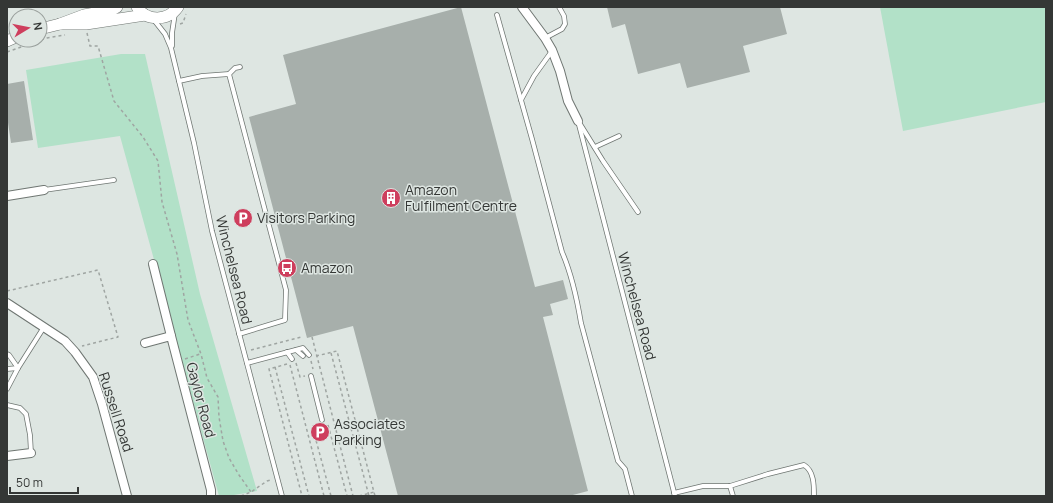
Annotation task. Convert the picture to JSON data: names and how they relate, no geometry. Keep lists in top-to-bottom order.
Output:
{
  "streets": {
    "street": ["Gaylor Road", "Russell Road"],
    "lane": ["Winchelsea Road"]
  },
  "places": {
    "building": ["Amazon Fulfilment Centre"],
    "parking": ["Visitors Parking", "Associates Parking"],
    "bus stop": ["Amazon"]
  },
  "scale_bar": "50 m",
  "north": "right"
}
